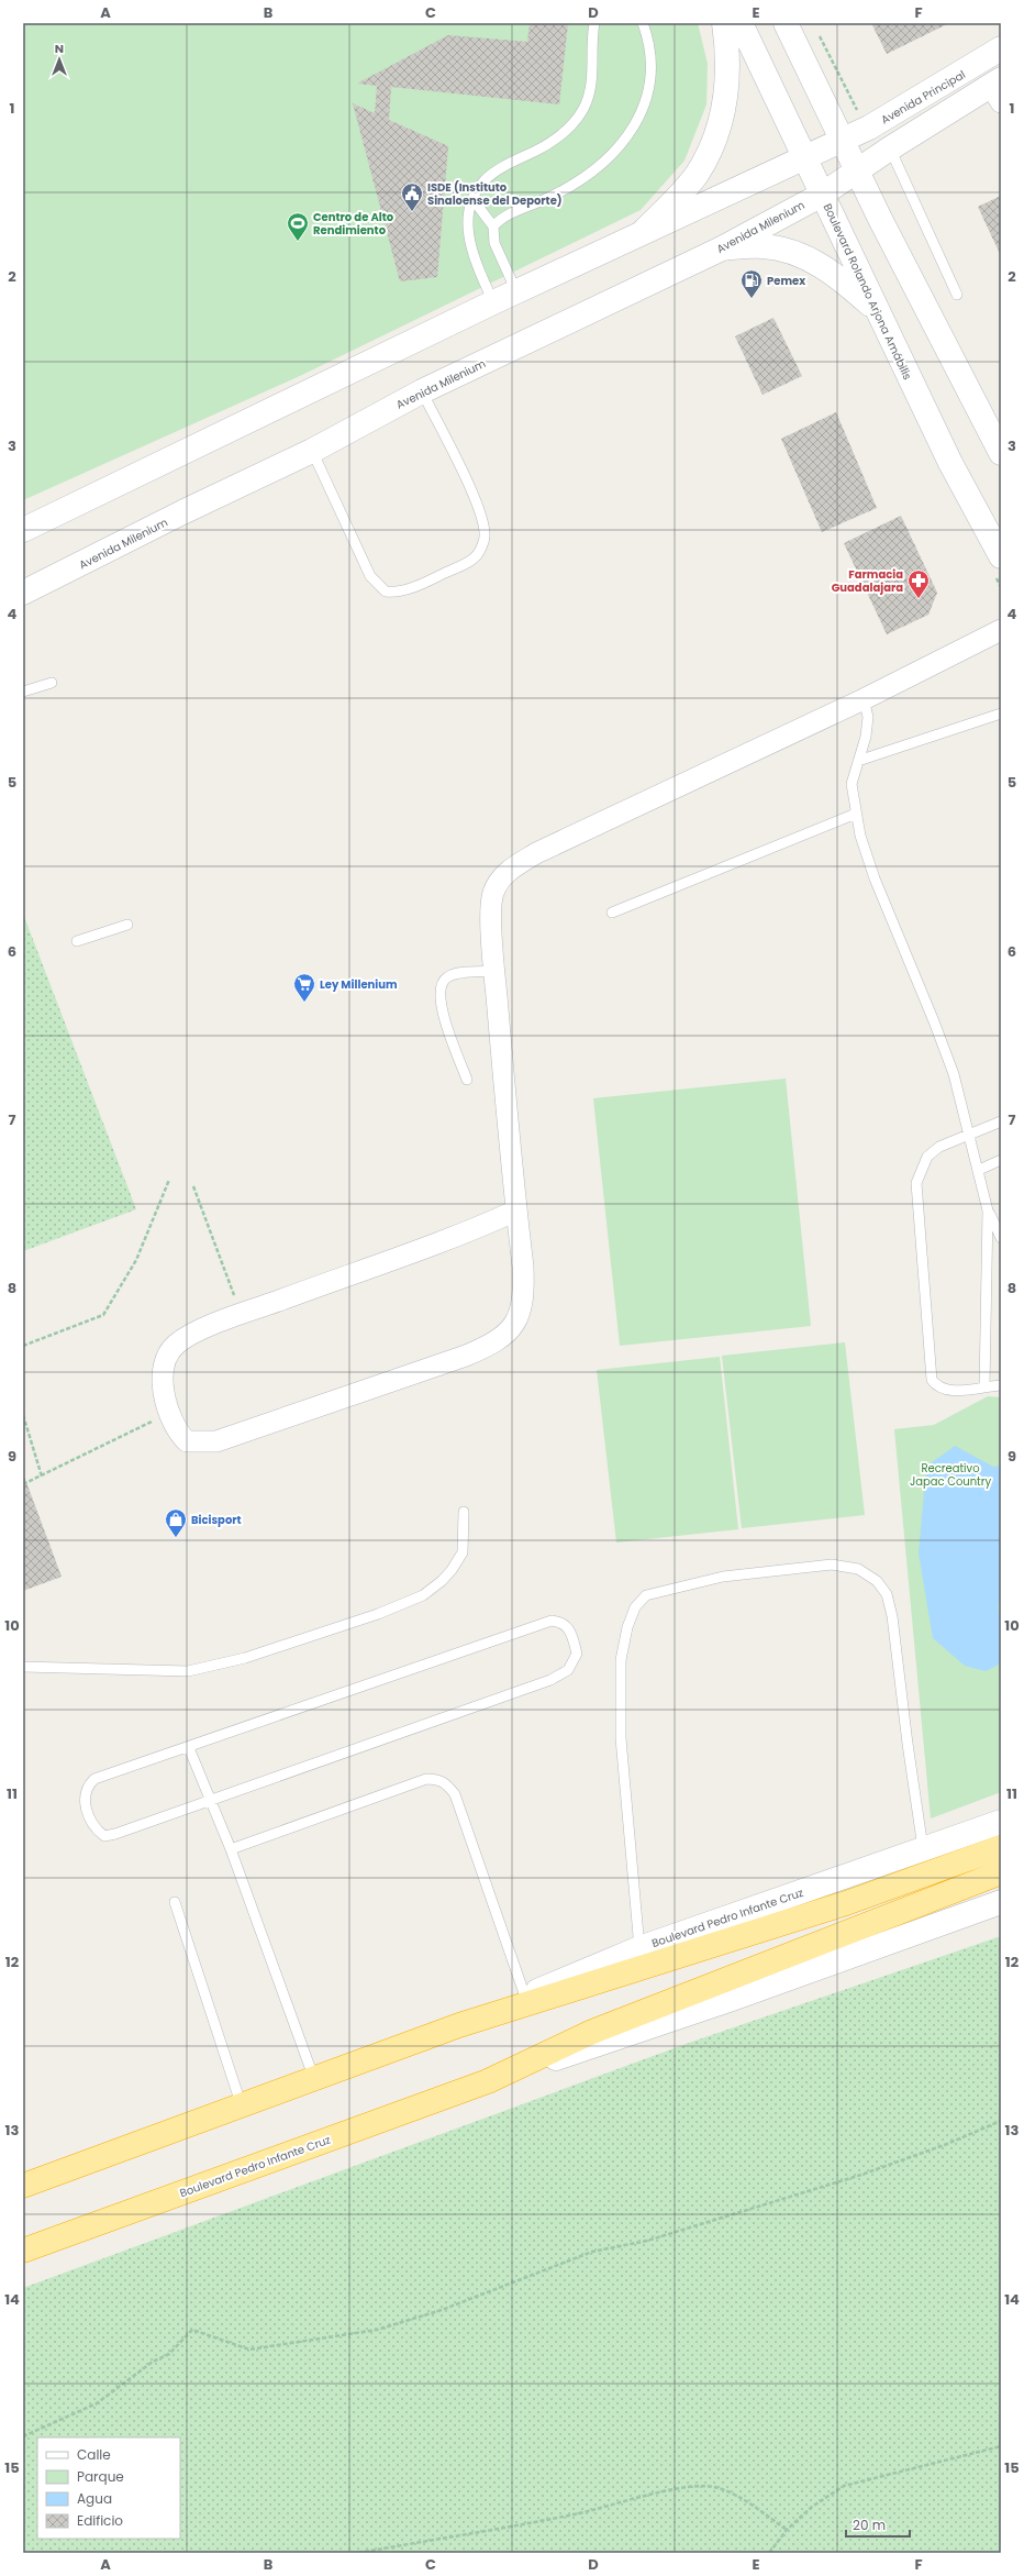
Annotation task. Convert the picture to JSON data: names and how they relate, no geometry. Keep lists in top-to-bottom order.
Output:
{
  "streets": {
    "highway": ["Boulevard Pedro Infante Cruz"],
    "street": ["Avenida Principal", "Avenida Milenium", "Boulevard Rolando Arjona Amábilis"]
  },
  "crossings": [
    ["Avenida Milenium", "Boulevard Rolando Arjona Amábilis"]
  ],
  "parks": ["Recreativo Japac Country"],
  "places": {
    "public building": ["ISDE (Instituto Sinaloense del Deporte)"],
    "sports": ["Centro de Alto Rendimiento"],
    "fuel station": ["Pemex"],
    "pharmacy": ["Farmacia Guadalajara"],
    "supermarket": ["Ley Millenium"],
    "shop": ["Bicisport"]
  },
  "legend": [
    "Calle",
    "Parque",
    "Agua",
    "Edificio"
  ],
  "scale_bar": "20 m",
  "north": "top",
  "grid": {
    "columns": [
      "A",
      "B",
      "C",
      "D",
      "E",
      "F"
    ],
    "rows": [
      "1",
      "2",
      "3",
      "4",
      "5",
      "6",
      "7",
      "8",
      "9",
      "10",
      "11",
      "12",
      "13",
      "14",
      "15"
    ]
  }
}
